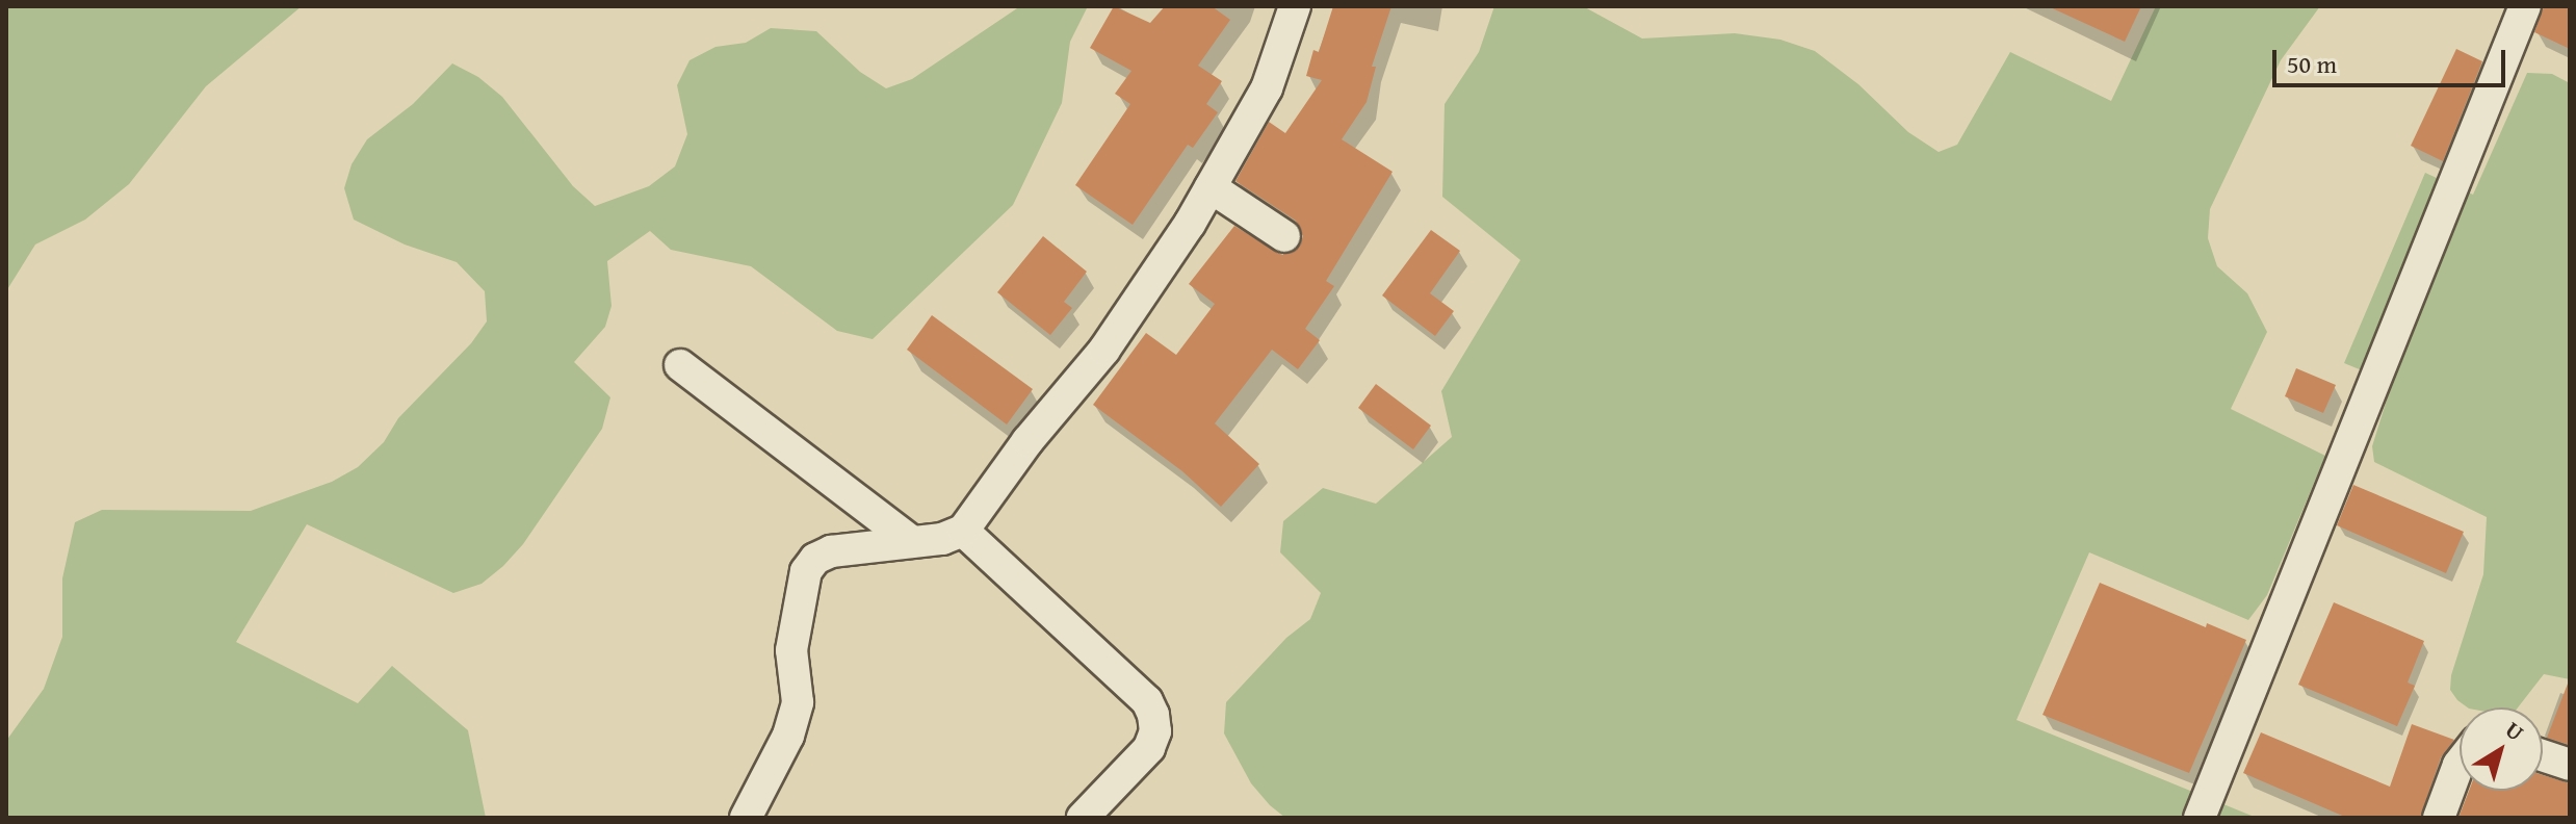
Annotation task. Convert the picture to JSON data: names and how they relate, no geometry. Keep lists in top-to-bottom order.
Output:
{
  "scale_bar": "50 m",
  "north": "top right"
}
